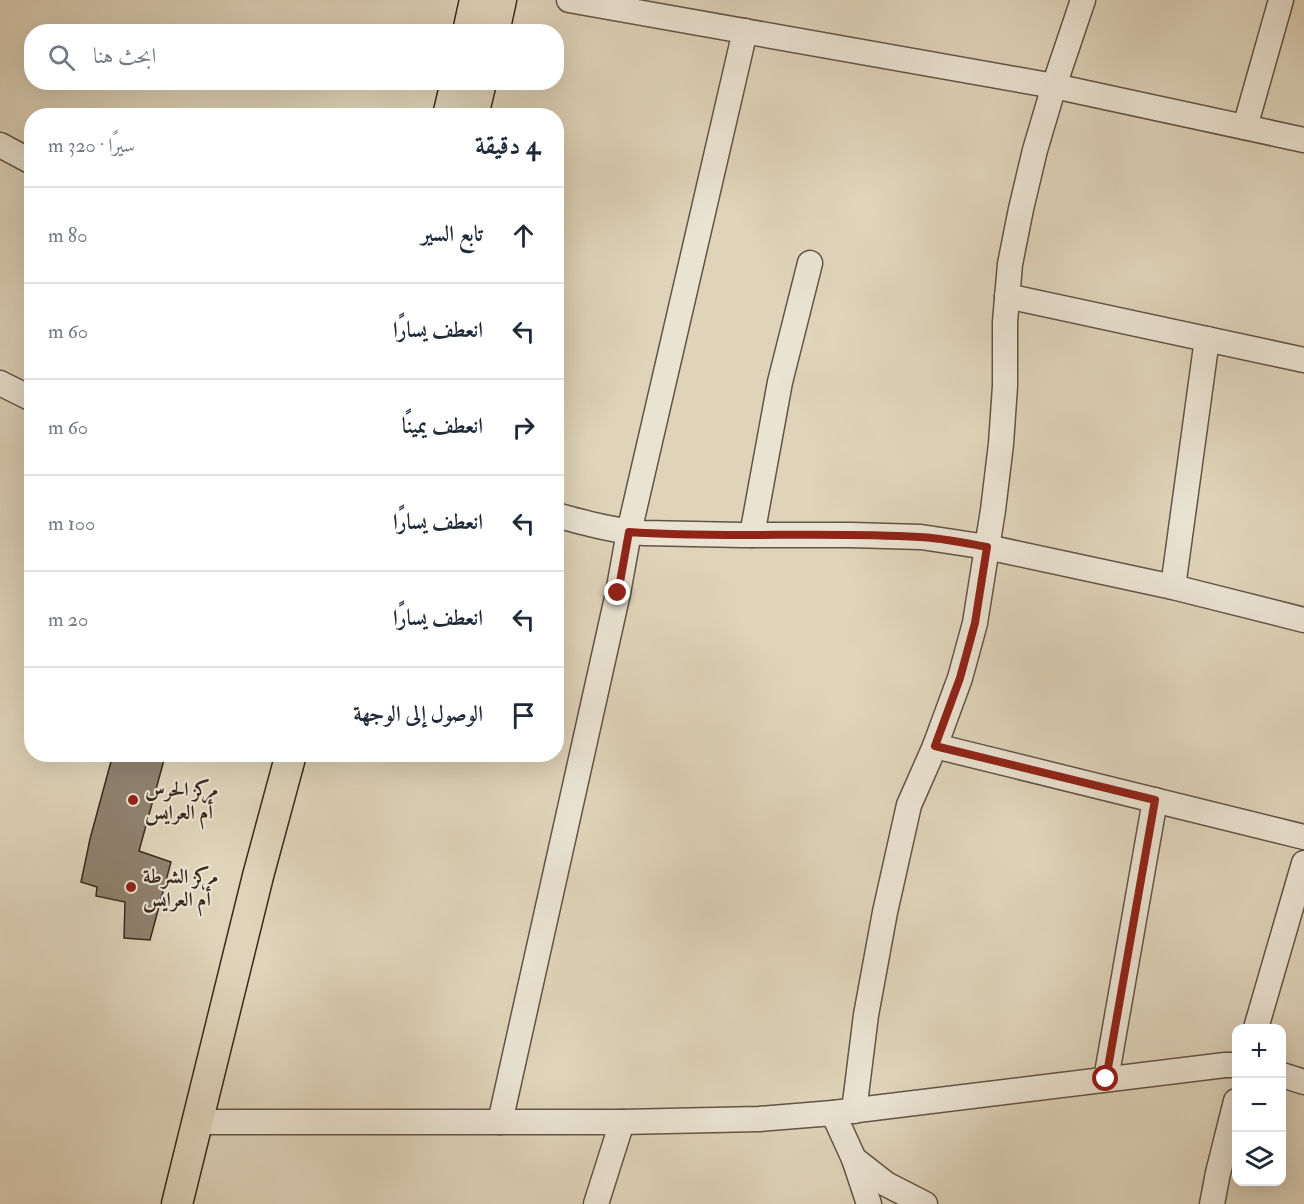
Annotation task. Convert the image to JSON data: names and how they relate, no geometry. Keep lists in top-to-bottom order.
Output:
{
  "places": ["مركز الحرس أم العرايس", "مركز الشرطة أم العرايس"],
  "page": {
    "search": "ابحث هنا",
    "heading": ["4 دقيقة", "سيرًا · 320 m"],
    "list": [
      ["تابع السير", "80 m"],
      ["انعطف يسارًا", "60 m"],
      ["انعطف يمينًا", "60 m"],
      ["انعطف يسارًا", "100 m"],
      ["انعطف يسارًا", "20 m"],
      "الوصول إلى الوجهة"
    ],
    "map_buttons": ["+", "−"]
  }
}
